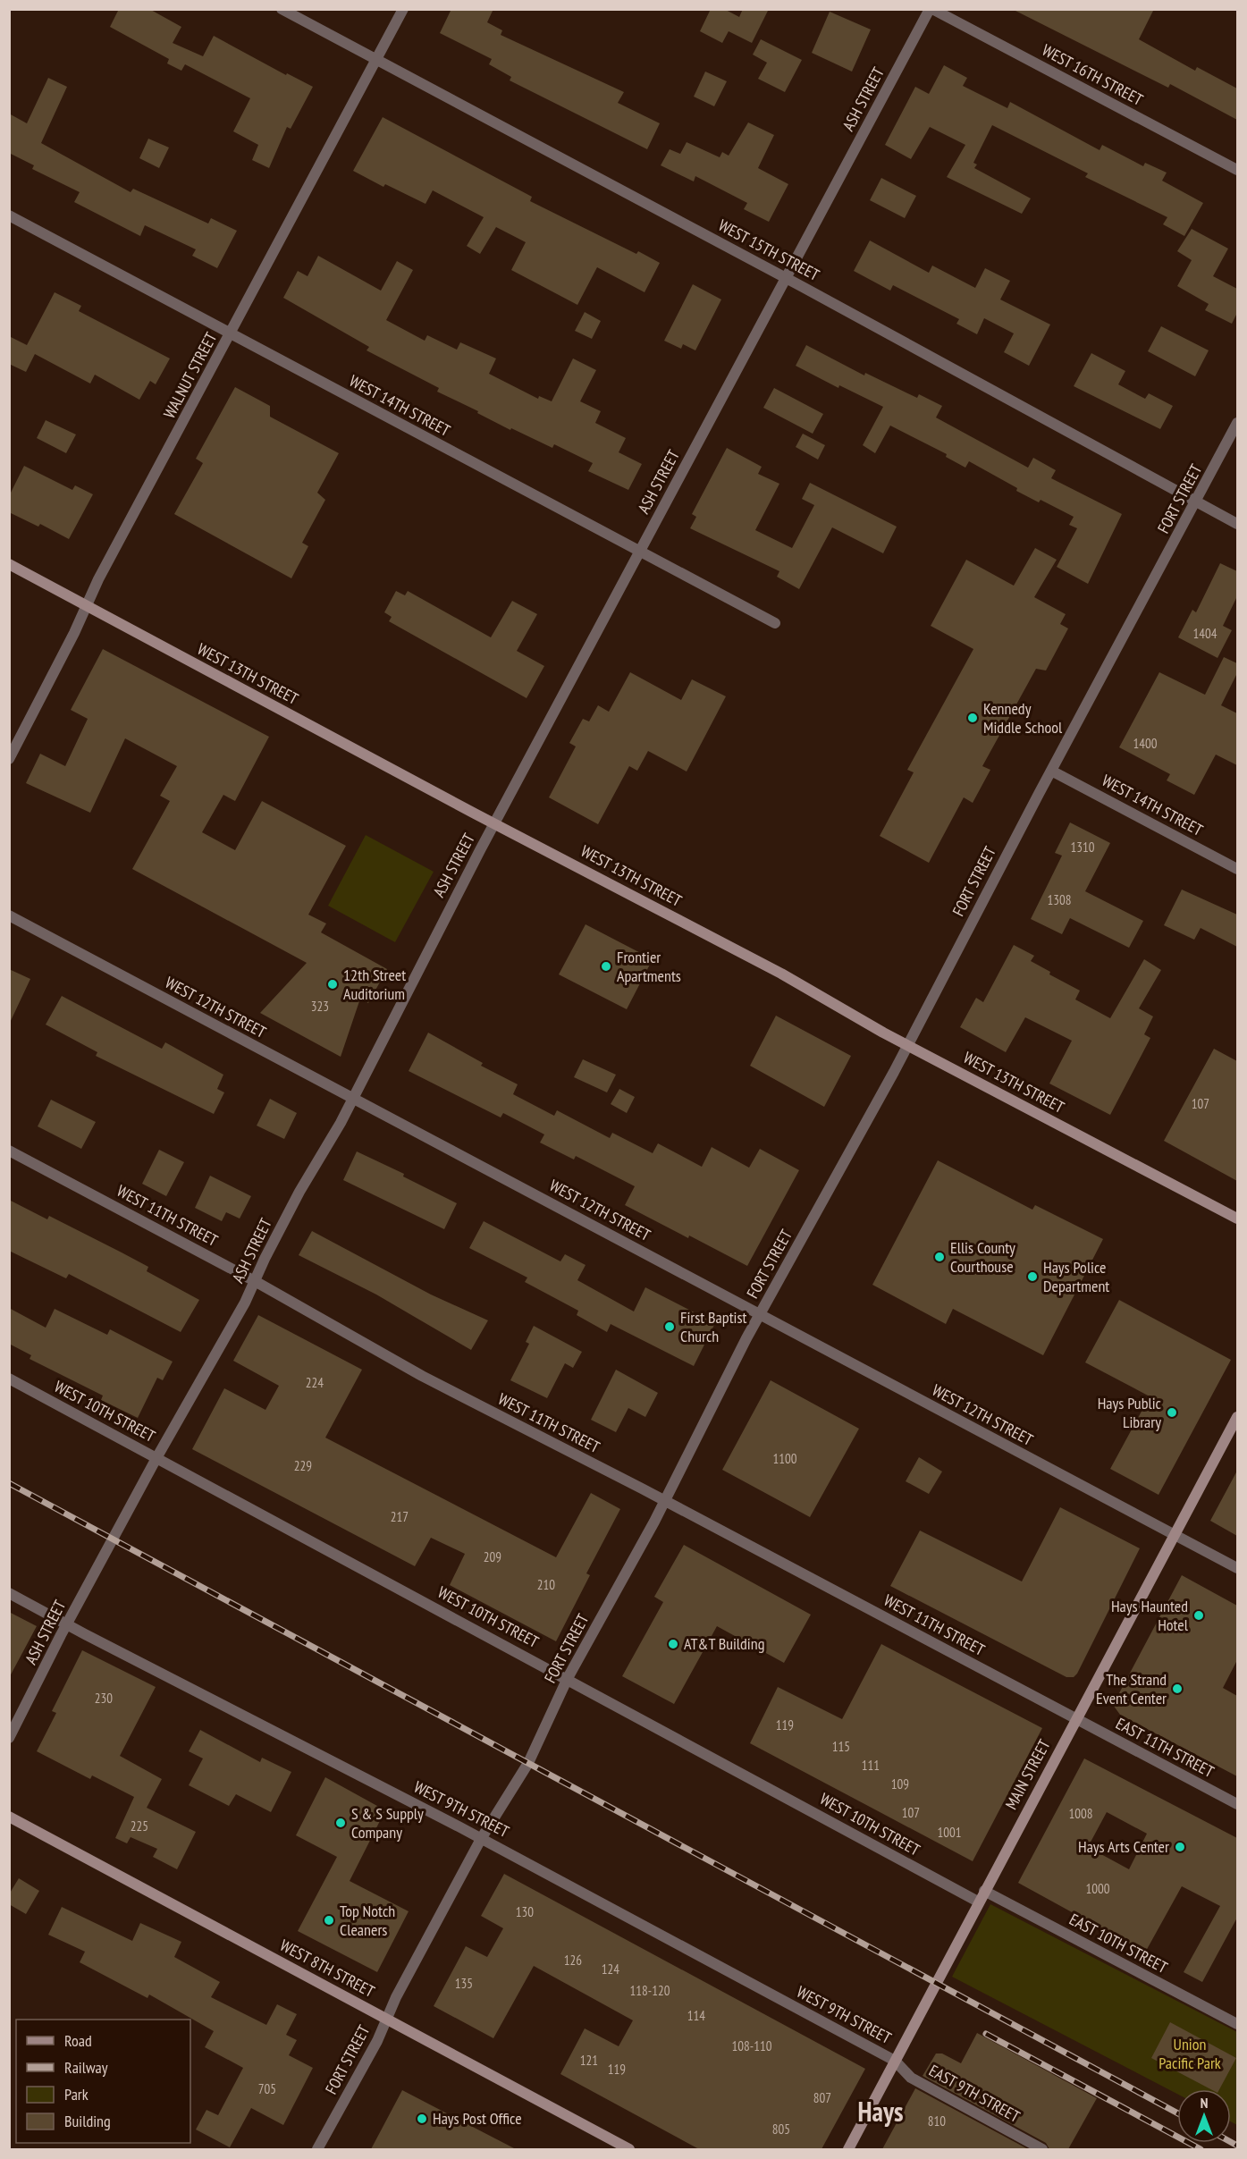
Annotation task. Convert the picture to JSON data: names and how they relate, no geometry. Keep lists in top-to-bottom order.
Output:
{
  "streets": {
    "street": [
      "WEST 16TH STREET",
      "ASH STREET",
      "WEST 15TH STREET",
      "WALNUT STREET",
      "WEST 14TH STREET",
      "FORT STREET",
      "WEST 13TH STREET",
      "WEST 12TH STREET",
      "WEST 11TH STREET",
      "WEST 10TH STREET",
      "EAST 11TH STREET",
      "MAIN STREET",
      "WEST 9TH STREET",
      "EAST 10TH STREET",
      "WEST 8TH STREET",
      "EAST 9TH STREET"
    ]
  },
  "crossings": [
    ["WEST 16TH STREET", "ASH STREET"],
    ["ASH STREET", "WEST 15TH STREET"],
    ["ASH STREET", "WEST 14TH STREET"],
    ["ASH STREET", "WEST 13TH STREET"],
    ["ASH STREET", "WEST 12TH STREET"],
    ["ASH STREET", "WEST 11TH STREET"],
    ["ASH STREET", "WEST 10TH STREET"],
    ["ASH STREET", "WEST 9TH STREET"],
    ["WEST 15TH STREET", "WALNUT STREET"],
    ["WEST 15TH STREET", "FORT STREET"],
    ["WALNUT STREET", "WEST 14TH STREET"],
    ["WALNUT STREET", "WEST 13TH STREET"],
    ["WEST 14TH STREET", "FORT STREET"],
    ["FORT STREET", "WEST 13TH STREET"],
    ["FORT STREET", "WEST 12TH STREET"],
    ["FORT STREET", "WEST 11TH STREET"],
    ["FORT STREET", "WEST 10TH STREET"],
    ["FORT STREET", "WEST 9TH STREET"],
    ["FORT STREET", "WEST 8TH STREET"],
    ["WEST 12TH STREET", "MAIN STREET"],
    ["WEST 11TH STREET", "EAST 11TH STREET"],
    ["WEST 11TH STREET", "MAIN STREET"],
    ["WEST 10TH STREET", "MAIN STREET"],
    ["EAST 11TH STREET", "MAIN STREET"],
    ["MAIN STREET", "WEST 9TH STREET"],
    ["MAIN STREET", "EAST 10TH STREET"],
    ["MAIN STREET", "EAST 9TH STREET"],
    ["WEST 9TH STREET", "EAST 9TH STREET"]
  ],
  "districts": ["Hays"],
  "parks": ["Union Pacific Park"],
  "places": [
    "Kennedy Middle School",
    "Frontier Apartments",
    "12th Street Auditorium",
    "Ellis County Courthouse",
    "Hays Police Department",
    "First Baptist Church",
    "Hays Public Library",
    "Hays Haunted Hotel",
    "AT&T Building",
    "The Strand Event Center",
    "S & S Supply Company",
    "Hays Arts Center",
    "Top Notch Cleaners",
    "Hays Post Office"
  ],
  "house_numbers": [
    "1404",
    "1400",
    "1310",
    "1308",
    "323",
    "107",
    "224",
    "1100",
    "229",
    "217",
    "209",
    "210",
    "230",
    "119",
    "115",
    "111",
    "109",
    "107",
    "1008",
    "225",
    "1001",
    "1000",
    "130",
    "126",
    "124",
    "135",
    "118-120",
    "114",
    "108-110",
    "121",
    "119",
    "705",
    "807",
    "810",
    "805"
  ],
  "legend": [
    "Road",
    "Railway",
    "Park",
    "Building"
  ],
  "north": "top"
}
